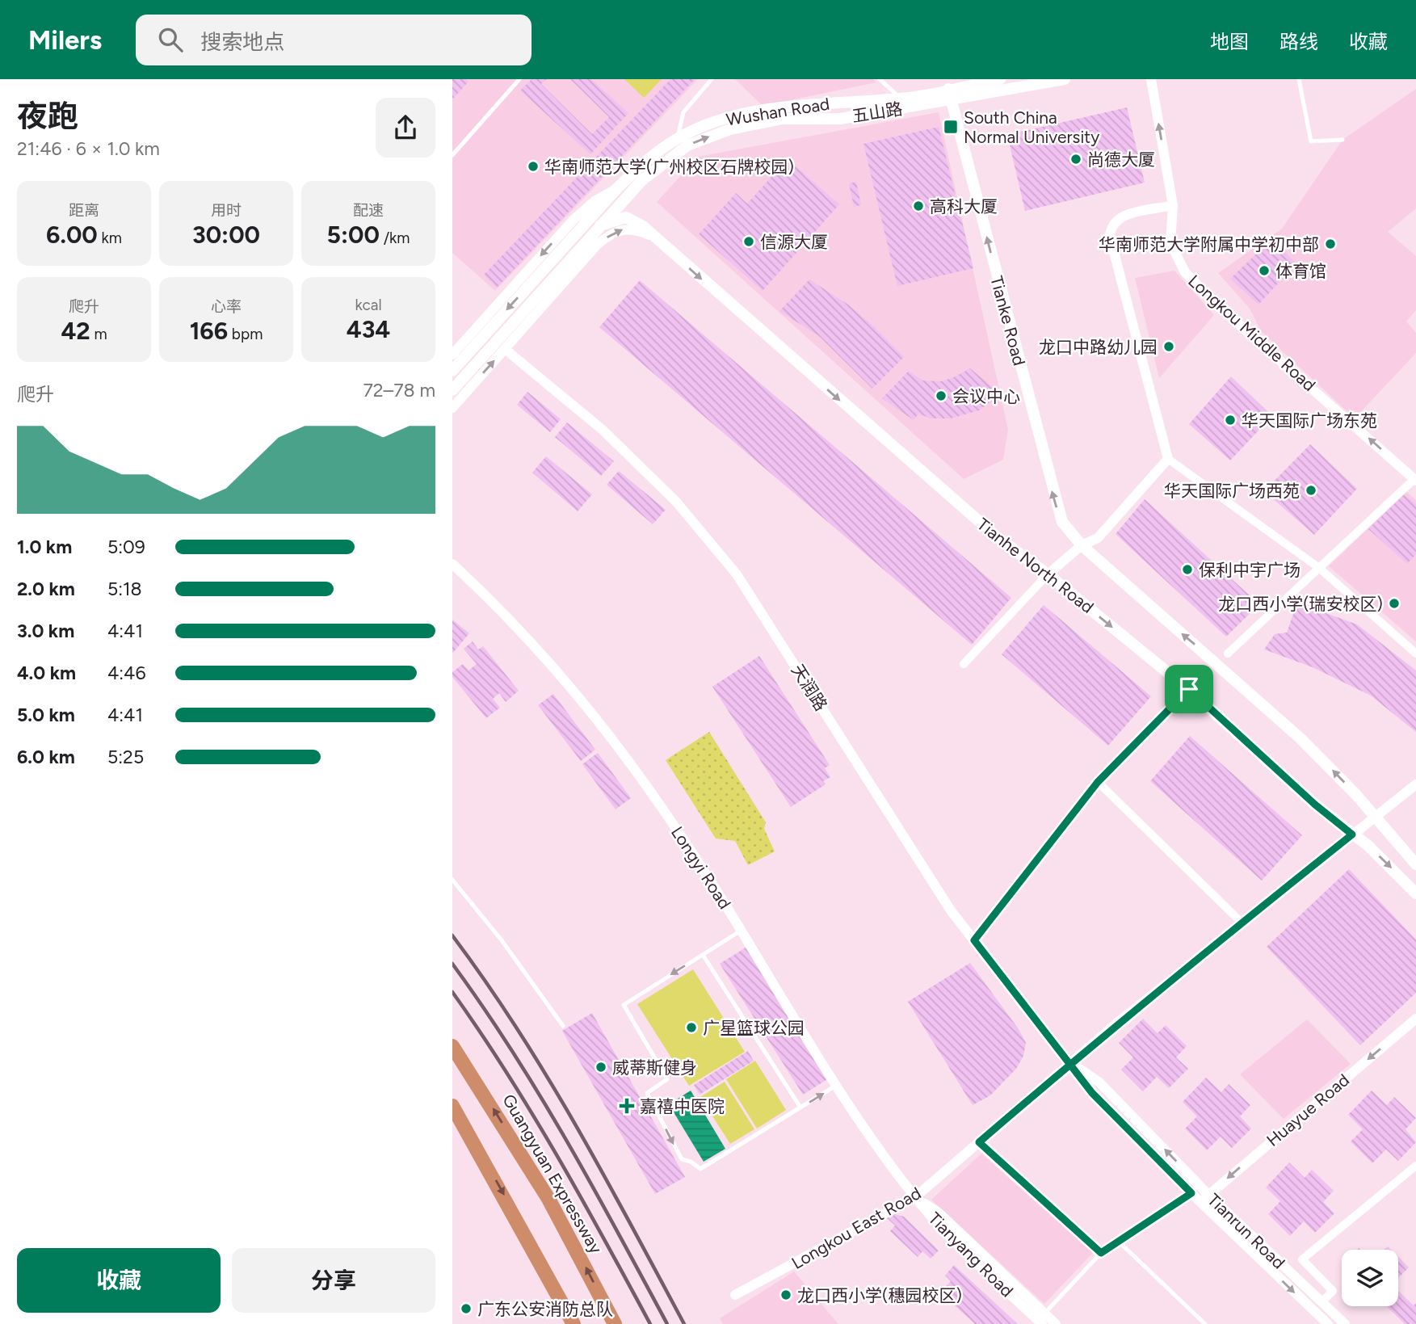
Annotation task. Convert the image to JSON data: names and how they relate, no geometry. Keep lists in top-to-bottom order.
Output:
{
  "streets": {
    "highway": ["Guangyuan Expressway"],
    "main road": [
      "Wushan Road",
      "五山路",
      "Tianke Road",
      "Tianhe North Road"
    ],
    "street": [
      "Longkou Middle Road",
      "天润路",
      "Longyi Road",
      "Huayue Road",
      "Longkou East Road",
      "Tianrun Road",
      "Tianyang Road"
    ]
  },
  "crossings": [
    ["Wushan Road", "五山路"],
    ["Wushan Road", "Tianke Road"],
    ["五山路", "Tianke Road"],
    ["五山路", "Tianhe North Road"],
    ["Tianhe North Road", "Longkou East Road"],
    ["天润路", "Longkou East Road"],
    ["天润路", "Tianrun Road"],
    ["Longyi Road", "Longkou East Road"],
    ["Longyi Road", "Tianyang Road"],
    ["Huayue Road", "Tianrun Road"],
    ["Longkou East Road", "Tianrun Road"],
    ["Longkou East Road", "Tianyang Road"]
  ],
  "one_way": [
    "五山路",
    "Tianke Road",
    "Longkou Middle Road",
    "Huayue Road"
  ],
  "places": {
    "transit": ["South China Normal University"],
    "other": [
      "尚德大厦",
      "华南师范大学(广州校区石牌校园)",
      "高科大厦",
      "信源大厦",
      "华南师范大学附属中学初中部",
      "体育馆",
      "龙口中路幼儿园",
      "会议中心",
      "华天国际广场东苑",
      "华天国际广场西苑",
      "保利中宇广场",
      "龙口西小学(瑞安校区)",
      "广星篮球公园",
      "威蒂斯健身",
      "龙口西小学(穗园校区)",
      "广东公安消防总队"
    ],
    "health": ["嘉禧中医院"]
  },
  "page": {
    "header": "Milers",
    "search": "搜索地点",
    "nav": ["地图", "路线", "收藏"],
    "heading": ["夜跑", "21:46 · 6 × 1.0 km"],
    "stats": [
      ["距离", "6.00 km"],
      ["用时", "30:00"],
      ["配速", "5:00 /km"],
      ["爬升", "42 m"],
      ["心率", "166 bpm"],
      ["kcal", "434"]
    ],
    "chart": ["爬升", "72–78 m"],
    "list": [
      {
        "name": "1.0 km",
        "note": "5:09"
      },
      {
        "name": "2.0 km",
        "note": "5:18"
      },
      {
        "name": "3.0 km",
        "note": "4:41"
      },
      {
        "name": "4.0 km",
        "note": "4:46"
      },
      {
        "name": "5.0 km",
        "note": "4:41"
      },
      {
        "name": "6.0 km",
        "note": "5:25"
      }
    ],
    "buttons": ["收藏", "分享"]
  }
}
